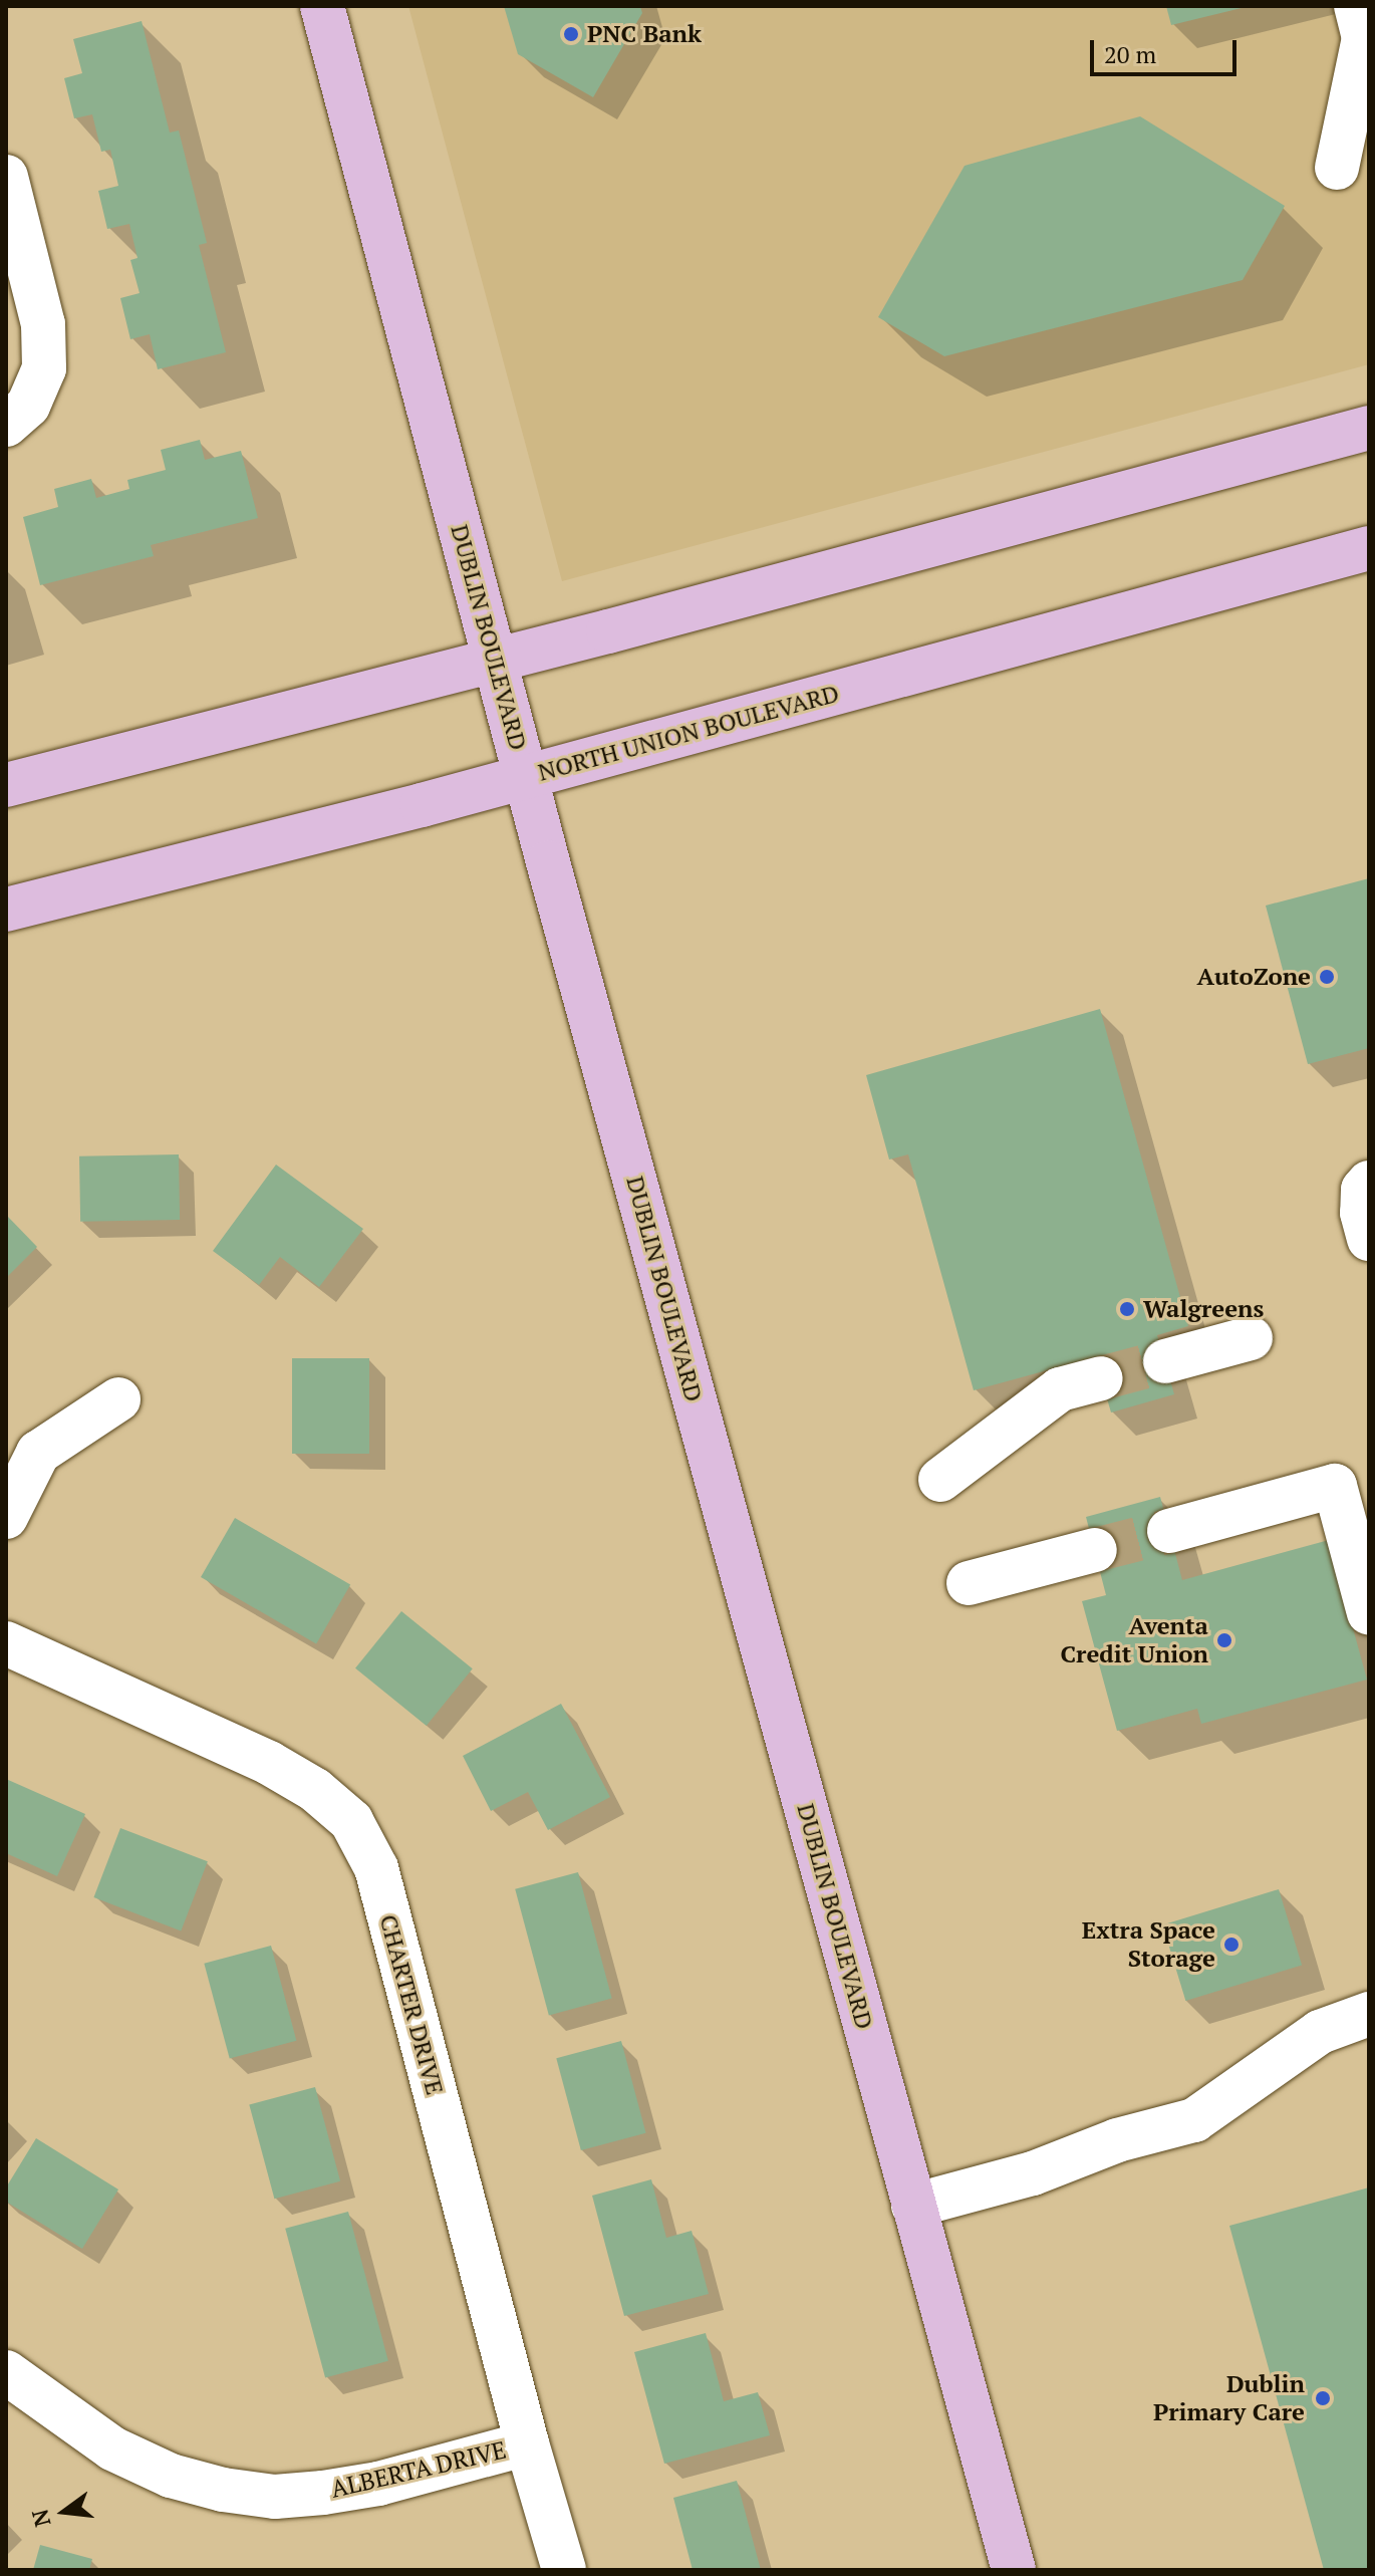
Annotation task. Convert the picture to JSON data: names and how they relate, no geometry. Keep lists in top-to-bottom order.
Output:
{
  "streets": {
    "main road": ["DUBLIN BOULEVARD", "NORTH UNION BOULEVARD"],
    "street": ["CHARTER DRIVE", "ALBERTA DRIVE"]
  },
  "crossings": [
    ["DUBLIN BOULEVARD", "NORTH UNION BOULEVARD"],
    ["CHARTER DRIVE", "ALBERTA DRIVE"]
  ],
  "places": [
    "PNC Bank",
    "AutoZone",
    "Walgreens",
    "Aventa Credit Union",
    "Extra Space Storage",
    "Dublin Primary Care"
  ],
  "scale_bar": "20 m",
  "north": "left"
}
